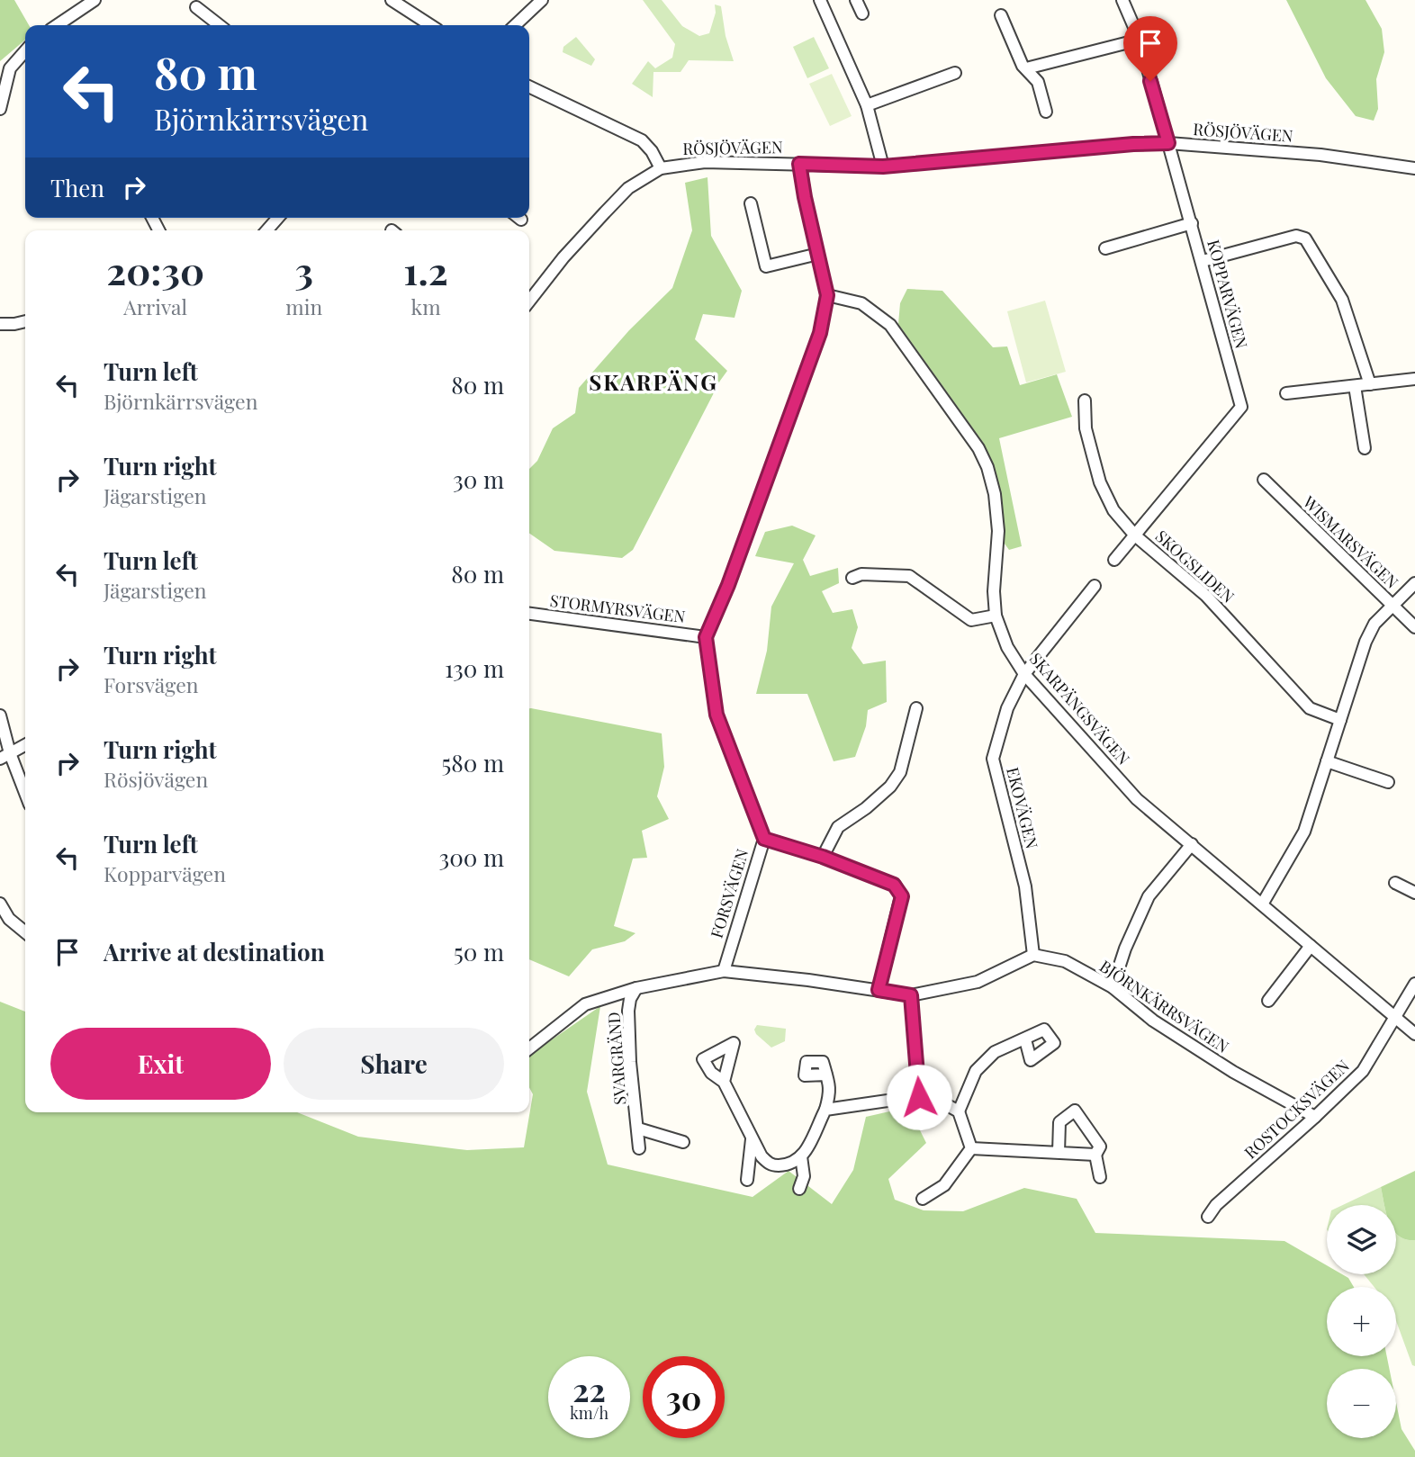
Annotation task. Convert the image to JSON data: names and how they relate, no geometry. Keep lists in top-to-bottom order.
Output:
{
  "streets": {
    "street": [
      "RÖSJÖVÄGEN",
      "KOPPARVÄGEN",
      "WISMARSVÄGEN",
      "SKOGSLIDEN",
      "STORMYRSVÄGEN",
      "SKARPÄNGSVÄGEN",
      "EKOVÄGEN",
      "FORSVÄGEN",
      "BJÖRNKÄRRSVÄGEN",
      "SVARGRÄND",
      "ROSTOCKSVÄGEN"
    ]
  },
  "crossings": [
    ["RÖSJÖVÄGEN", "KOPPARVÄGEN"],
    ["KOPPARVÄGEN", "SKOGSLIDEN"],
    ["STORMYRSVÄGEN", "FORSVÄGEN"],
    ["SKARPÄNGSVÄGEN", "EKOVÄGEN"],
    ["SKARPÄNGSVÄGEN", "ROSTOCKSVÄGEN"],
    ["EKOVÄGEN", "BJÖRNKÄRRSVÄGEN"],
    ["BJÖRNKÄRRSVÄGEN", "ROSTOCKSVÄGEN"]
  ],
  "districts": ["SKARPÄNG"],
  "page": {
    "turn": ["80 m", "Björnkärrsvägen"],
    "then": "Then",
    "eta": [
      "20:30",
      "Arrival",
      "3",
      "min",
      "1.2",
      "km"
    ],
    "list": [
      {
        "name": "Turn left",
        "note": "Björnkärrsvägen",
        "value": "80 m"
      },
      {
        "name": "Turn right",
        "note": "Jägarstigen",
        "value": "30 m"
      },
      {
        "name": "Turn left",
        "note": "Jägarstigen",
        "value": "80 m"
      },
      {
        "name": "Turn right",
        "note": "Forsvägen",
        "value": "130 m"
      },
      {
        "name": "Turn right",
        "note": "Rösjövägen",
        "value": "580 m"
      },
      {
        "name": "Turn left",
        "note": "Kopparvägen",
        "value": "300 m"
      },
      {
        "name": "Arrive at destination",
        "value": "50 m"
      }
    ],
    "buttons": ["Exit", "Share"],
    "map_buttons": ["+", "−"],
    "speed": "22 km/h",
    "limit": "30"
  }
}
